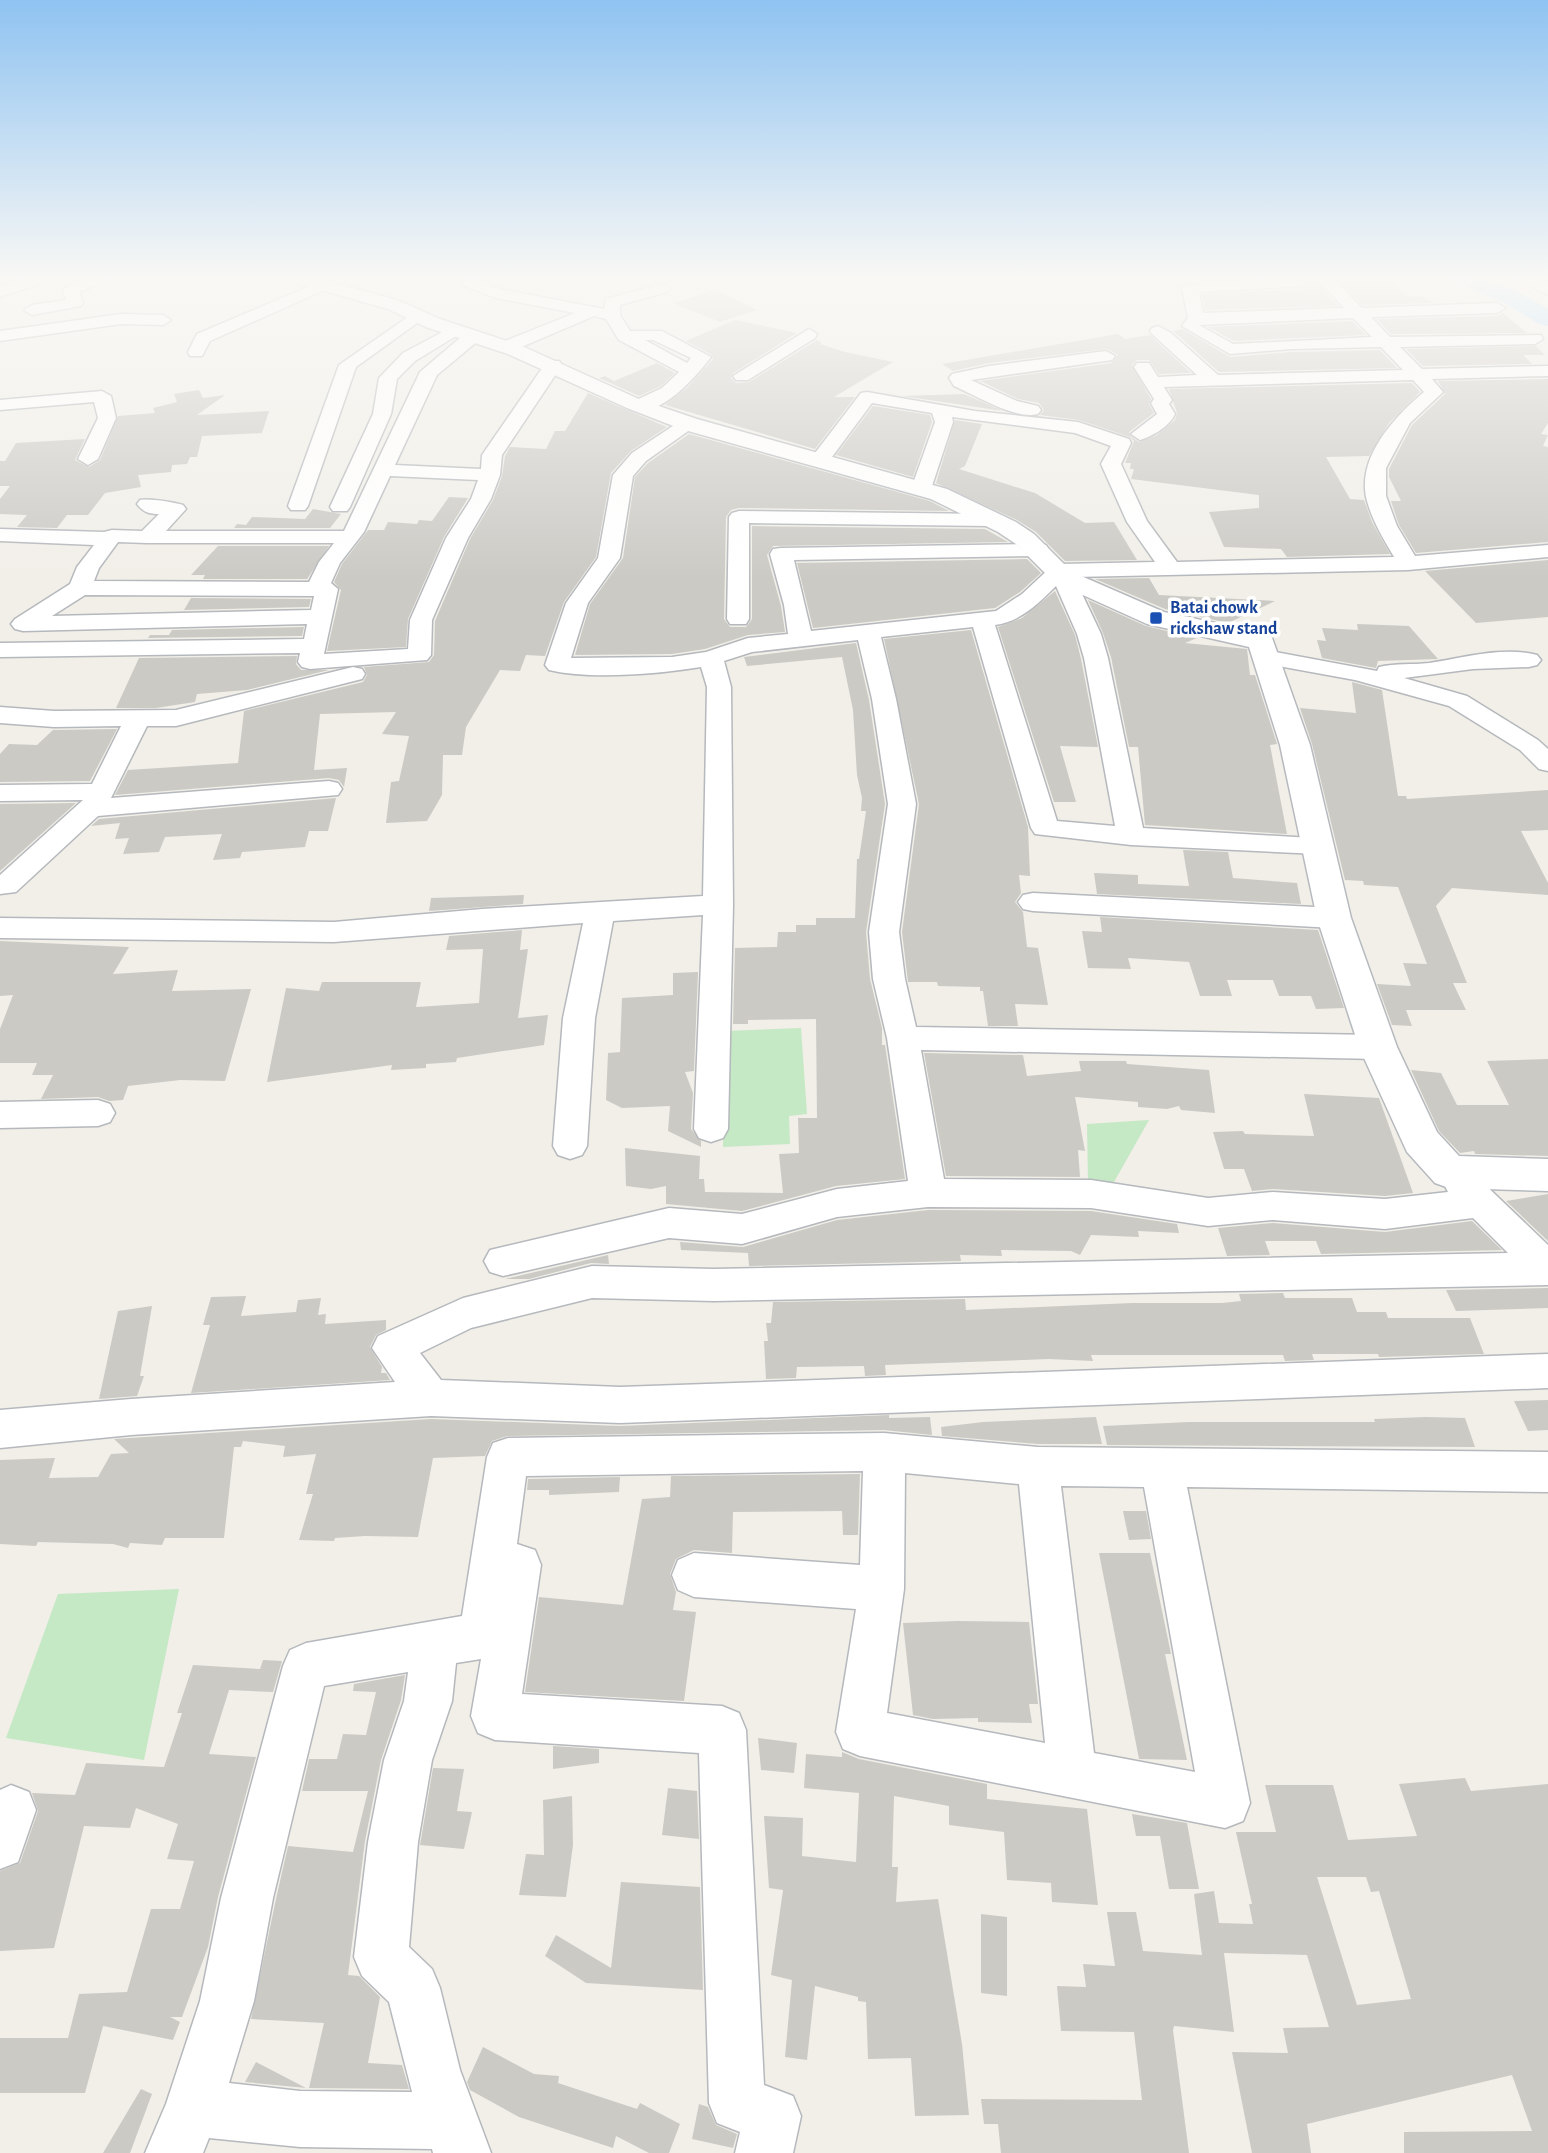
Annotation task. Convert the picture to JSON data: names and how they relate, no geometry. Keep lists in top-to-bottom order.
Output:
{
  "places": {
    "transit": ["Batai chowk rickshaw stand"]
  }
}
